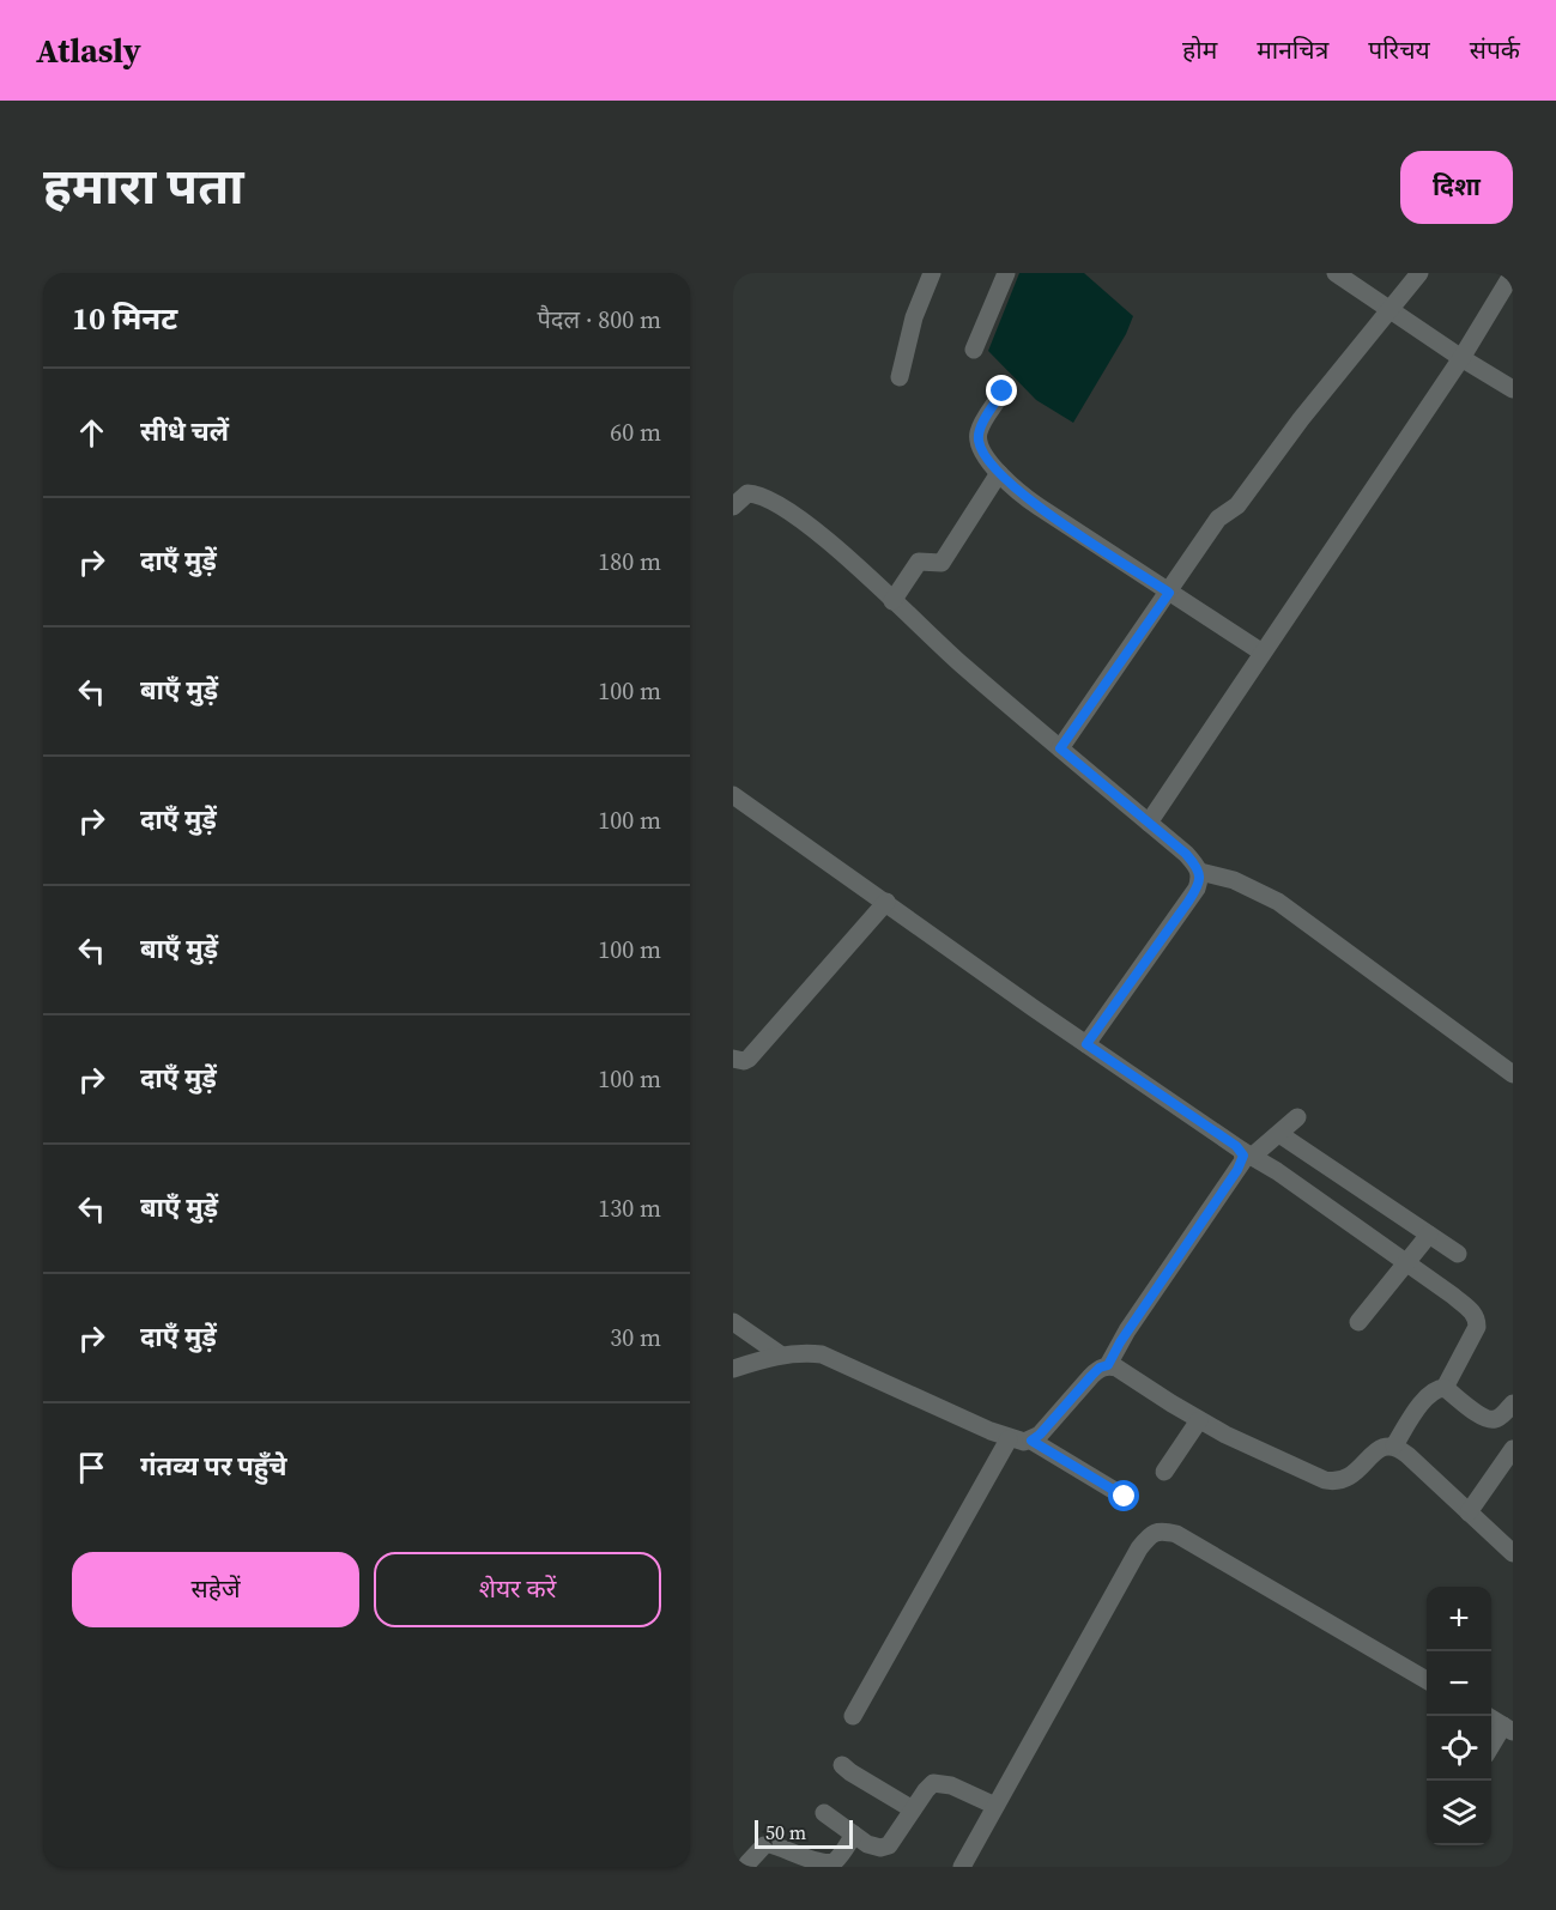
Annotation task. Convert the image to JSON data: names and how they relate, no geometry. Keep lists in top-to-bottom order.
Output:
{
  "scale_bar": "50 m",
  "page": {
    "header": "Atlasly",
    "nav": [
      "होम",
      "मानचित्र",
      "परिचय",
      "संपर्क"
    ],
    "title": "हमारा पता",
    "buttons": [
      "दिशा",
      ["सहेजें", "शेयर करें"]
    ],
    "heading": ["10 मिनट", "पैदल · 800 m"],
    "list": [
      ["सीधे चलें", "60 m"],
      ["दाएँ मुड़ें", "180 m"],
      ["बाएँ मुड़ें", "100 m"],
      ["दाएँ मुड़ें", "100 m"],
      ["बाएँ मुड़ें", "100 m"],
      ["दाएँ मुड़ें", "100 m"],
      ["बाएँ मुड़ें", "130 m"],
      ["दाएँ मुड़ें", "30 m"],
      "गंतव्य पर पहुँचे"
    ],
    "map_buttons": ["+", "−"],
    "scale": "50 m"
  }
}
